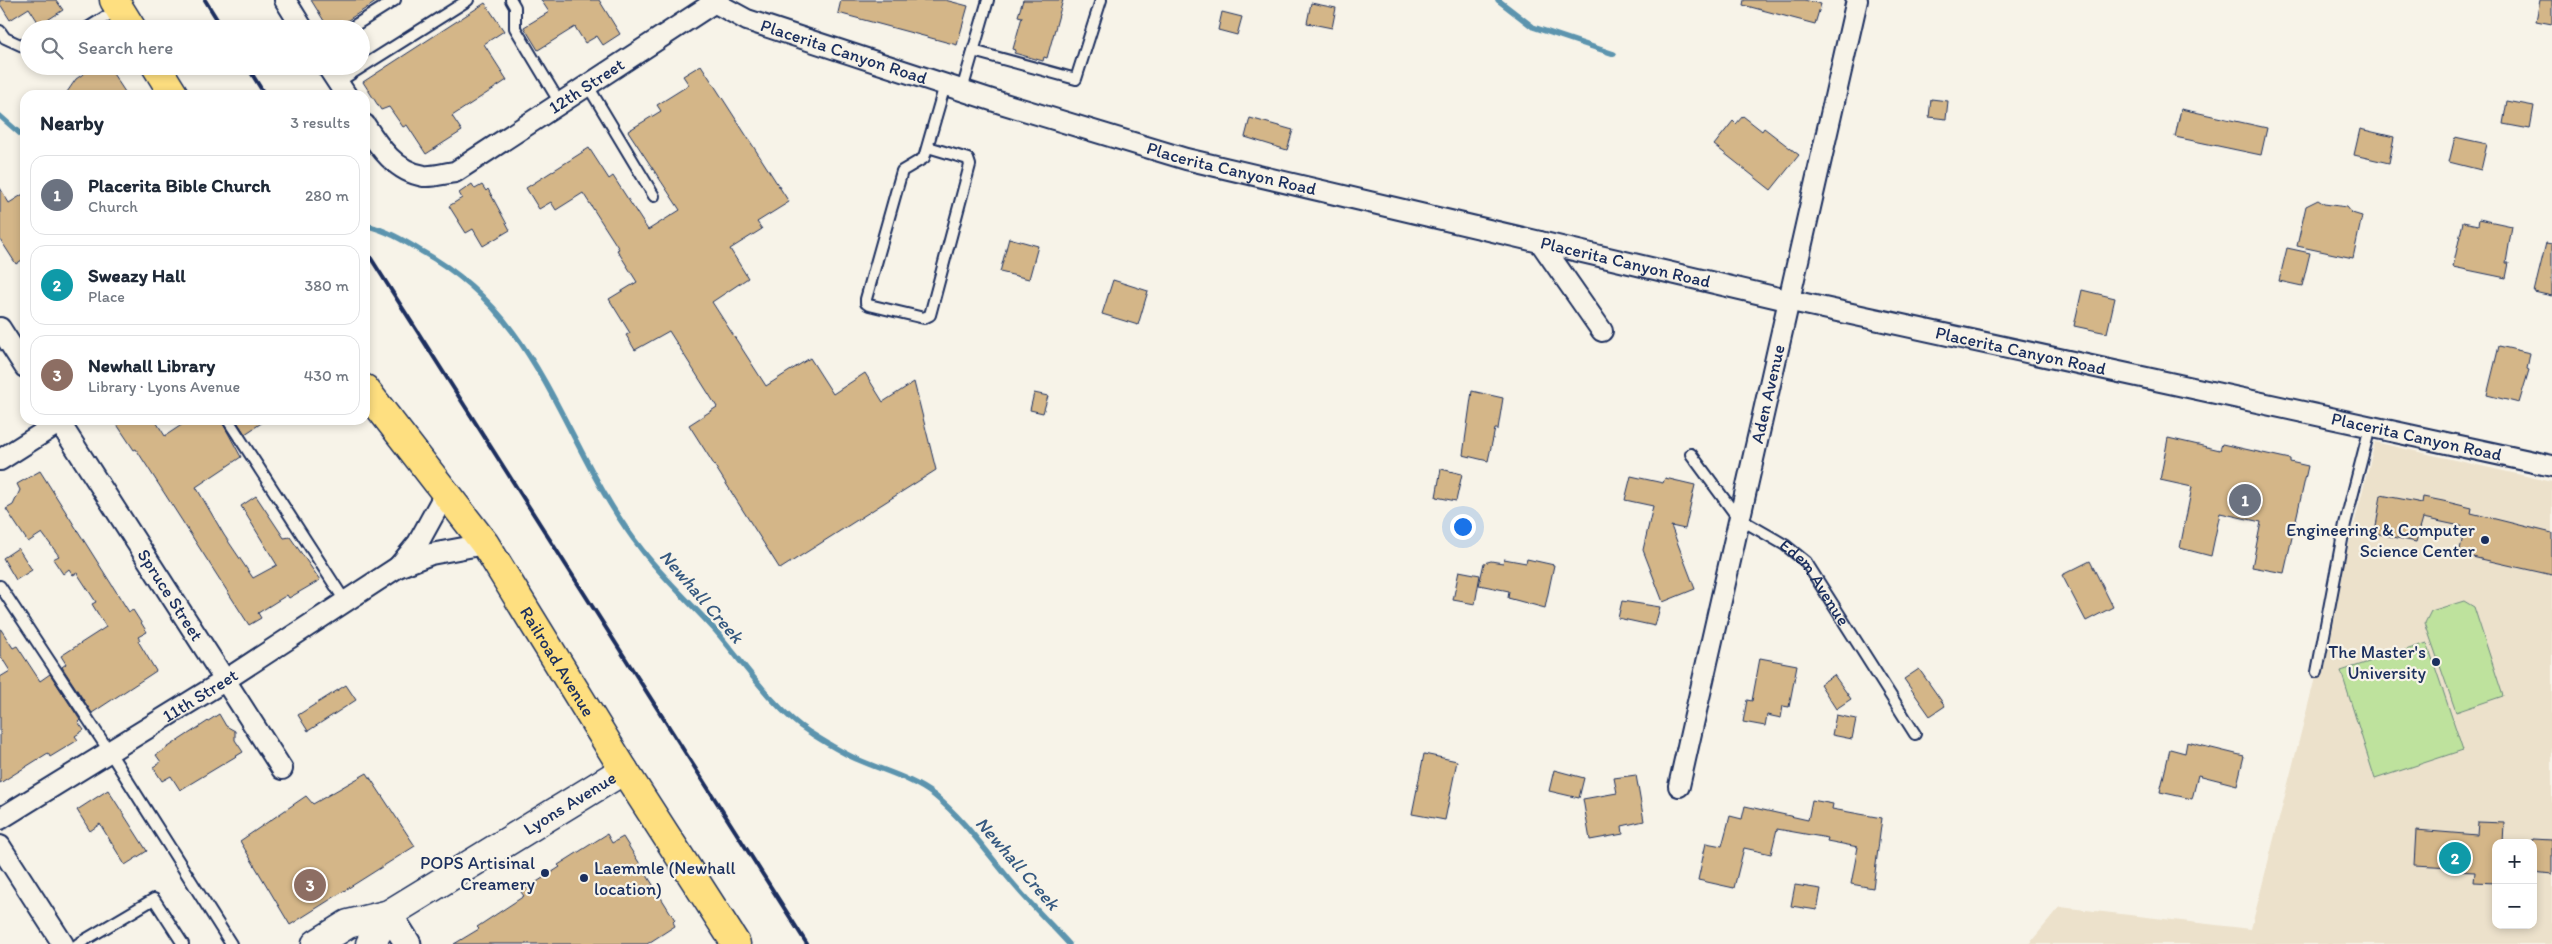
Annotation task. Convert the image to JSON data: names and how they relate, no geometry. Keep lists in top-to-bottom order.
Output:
{
  "streets": {
    "main road": ["Railroad Avenue", "Lyons Avenue"],
    "street": [
      "Placerita Canyon Road",
      "12th Street",
      "Aden Avenue",
      "Spruce Street",
      "11th Street"
    ],
    "lane": ["Edem Avenue"]
  },
  "crossings": [
    ["Placerita Canyon Road", "12th Street"],
    ["Placerita Canyon Road", "Aden Avenue"],
    ["Aden Avenue", "Edem Avenue"],
    ["Spruce Street", "11th Street"],
    ["Railroad Avenue", "11th Street"],
    ["Railroad Avenue", "Lyons Avenue"]
  ],
  "water": ["Newhall Creek"],
  "places": [
    "Engineering & Computer Science Center",
    "The Master's University",
    "POPS Artisinal Creamery",
    "Laemmle (Newhall location)"
  ],
  "page": {
    "search": "Search here",
    "heading": ["Nearby", "3 results"],
    "list": [
      {
        "mark": "1",
        "name": "Placerita Bible Church",
        "note": "Church",
        "value": "280 m"
      },
      {
        "mark": "2",
        "name": "Sweazy Hall",
        "note": "Place",
        "value": "380 m"
      },
      {
        "mark": "3",
        "name": "Newhall Library",
        "note": "Library · Lyons Avenue",
        "value": "430 m"
      }
    ],
    "pins": ["1", "2", "3"],
    "map_buttons": ["+", "−"]
  }
}
